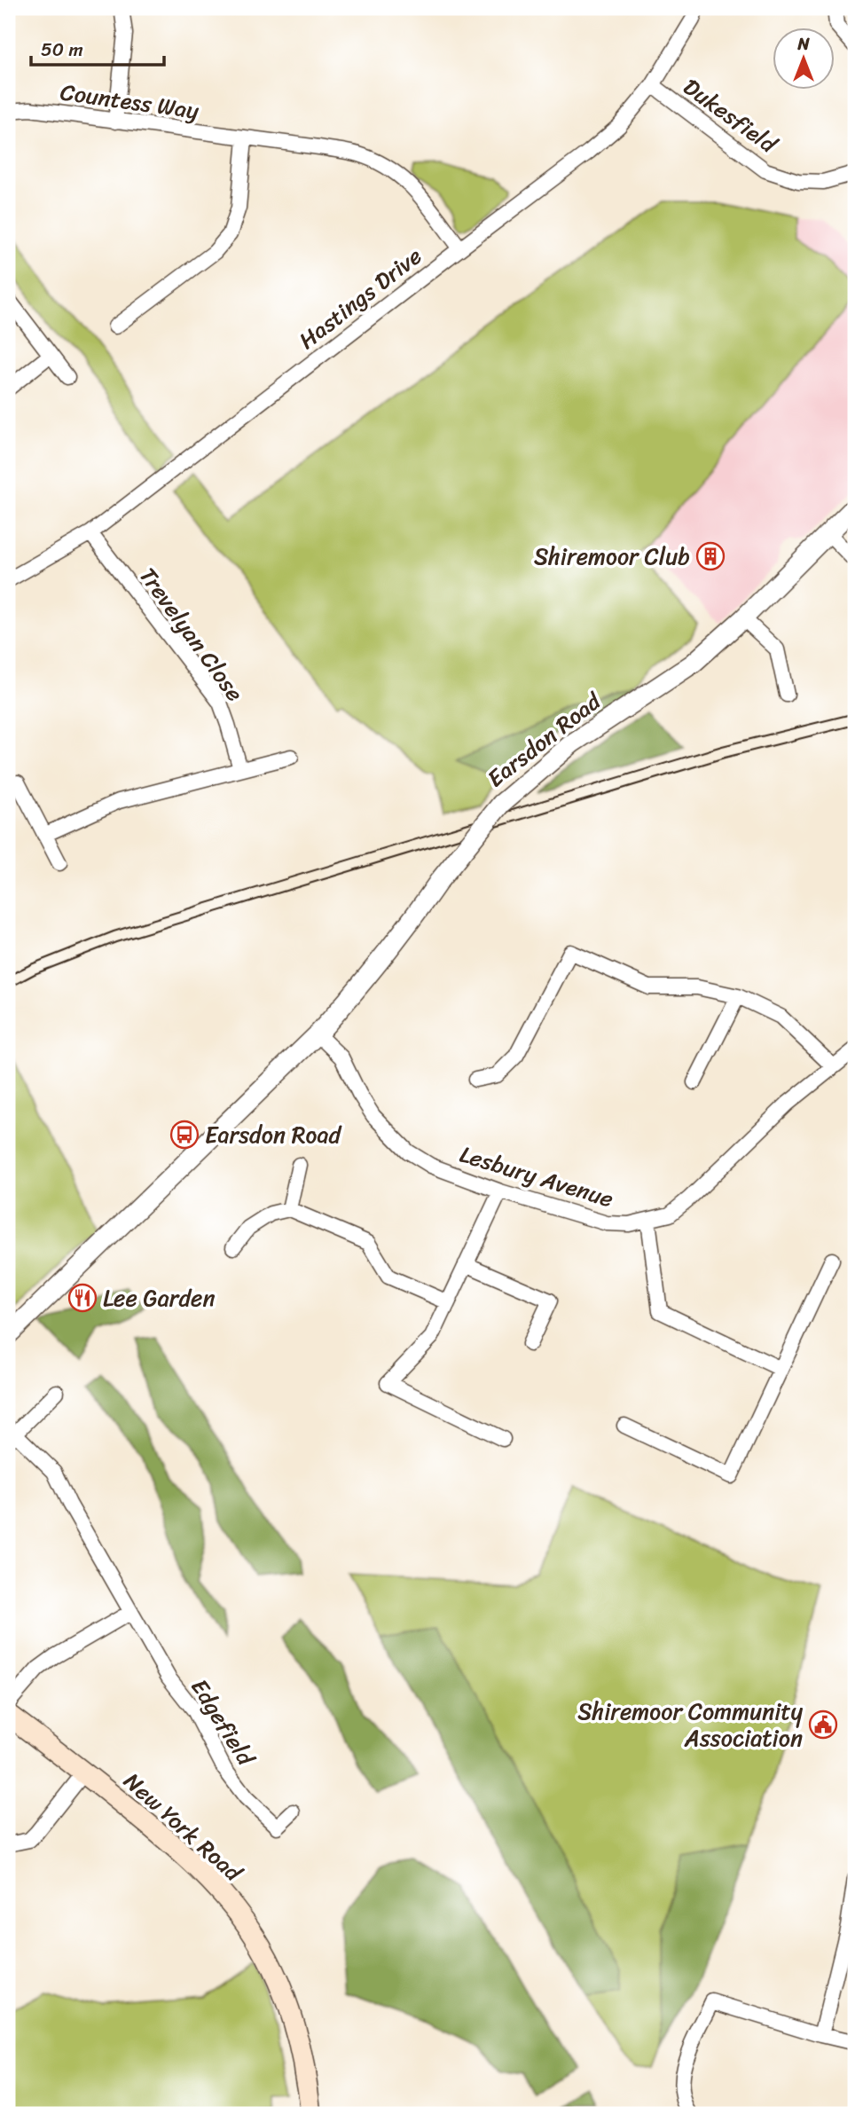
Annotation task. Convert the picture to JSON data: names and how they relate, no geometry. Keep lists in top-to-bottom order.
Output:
{
  "streets": {
    "main road": ["New York Road"],
    "street": [
      "Countess Way",
      "Dukesfield",
      "Hastings Drive",
      "Trevelyan Close",
      "Earsdon Road",
      "Lesbury Avenue",
      "Edgefield"
    ]
  },
  "crossings": [
    ["Countess Way", "Hastings Drive"],
    ["Dukesfield", "Hastings Drive"],
    ["Hastings Drive", "Trevelyan Close"],
    ["Earsdon Road", "Lesbury Avenue"]
  ],
  "places": {
    "building": ["Shiremoor Club"],
    "bus stop": ["Earsdon Road"],
    "restaurant": ["Lee Garden"],
    "public building": ["Shiremoor Community Association"]
  },
  "scale_bar": "50 m",
  "north": "top"
}
